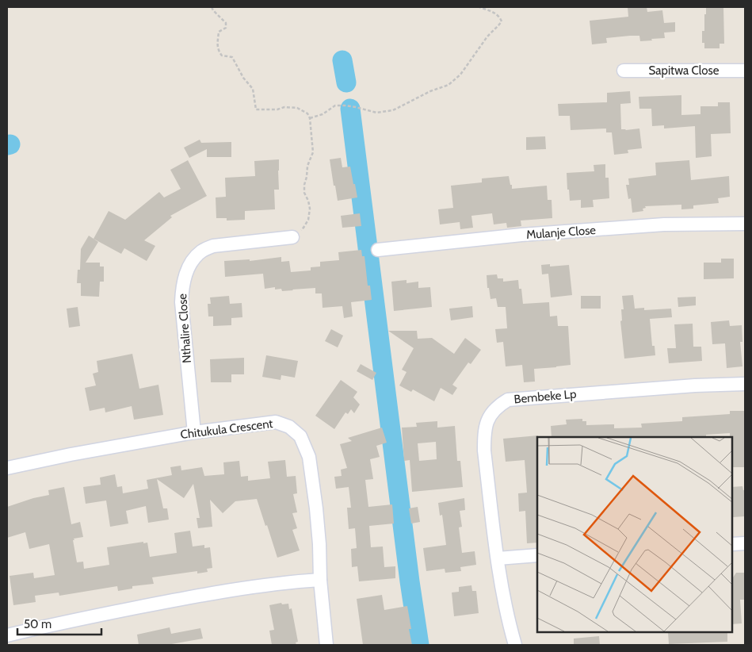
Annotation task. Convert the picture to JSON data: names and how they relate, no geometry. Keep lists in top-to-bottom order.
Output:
{
  "streets": {
    "street": [
      "Sapitwa Close",
      "Mulanje Close",
      "Nthalire Close",
      "Bembeke Lp",
      "Chitukula Crescent"
    ]
  },
  "crossings": [
    ["Nthalire Close", "Chitukula Crescent"]
  ],
  "scale_bar": "50 m"
}
